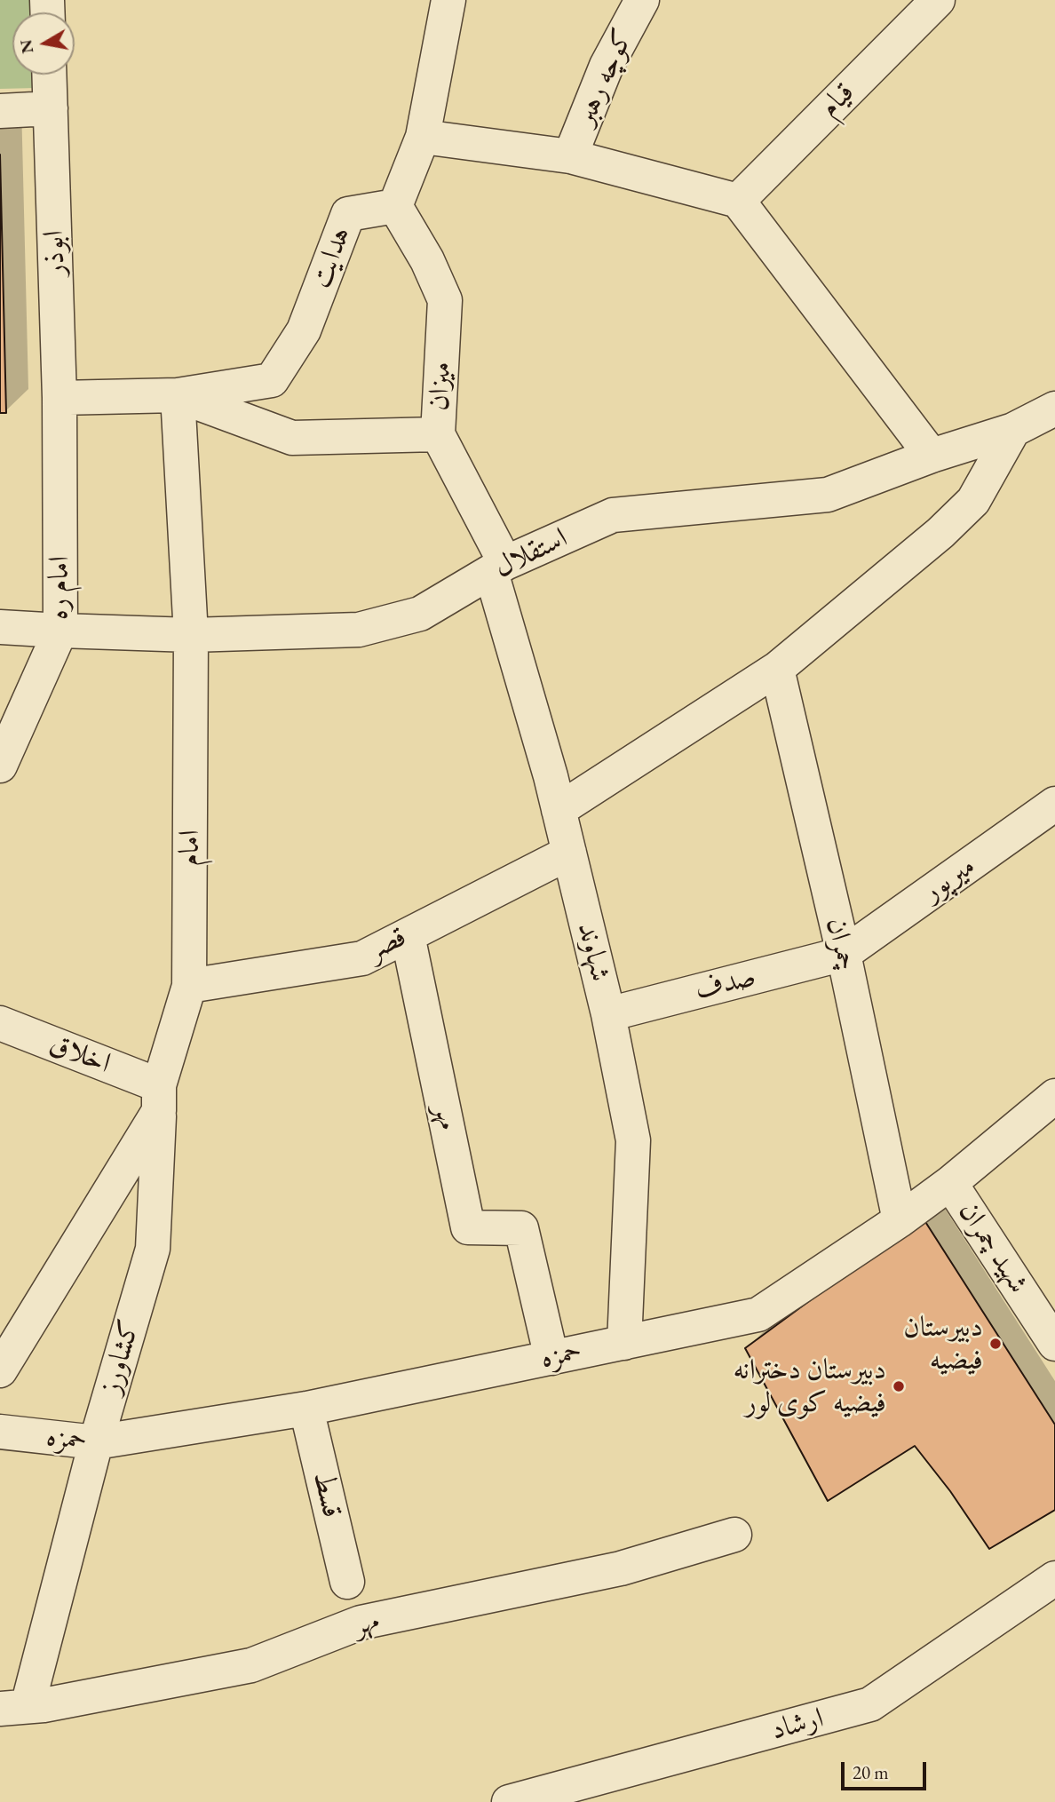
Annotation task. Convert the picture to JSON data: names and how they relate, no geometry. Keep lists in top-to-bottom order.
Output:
{
  "streets": {
    "street": [
      "کوچه رهبر",
      "قیام",
      "ابوذر",
      "هدایت",
      "میزان",
      "استقلال",
      "امام ره",
      "امام",
      "میرپور",
      "قصر",
      "چمران",
      "شهاوند",
      "صدف",
      "اخلاق",
      "مهر",
      "شهید چمران",
      "حمزه",
      "کشاورز",
      "قسط",
      "ارشاد"
    ]
  },
  "crossings": [
    ["ابوذر", "امام ره"],
    ["هدایت", "میزان"],
    ["هدایت", "امام"],
    ["میزان", "استقلال"],
    ["میزان", "شهاوند"],
    ["استقلال", "امام ره"],
    ["استقلال", "امام"],
    ["استقلال", "شهاوند"],
    ["امام", "قصر"],
    ["امام", "اخلاق"],
    ["امام", "کشاورز"],
    ["میرپور", "چمران"],
    ["میرپور", "صدف"],
    ["قصر", "شهاوند"],
    ["قصر", "مهر"],
    ["چمران", "صدف"],
    ["چمران", "حمزه"],
    ["شهاوند", "صدف"],
    ["شهاوند", "حمزه"],
    ["اخلاق", "کشاورز"],
    ["مهر", "حمزه"],
    ["مهر", "کشاورز"],
    ["شهید چمران", "حمزه"],
    ["حمزه", "کشاورز"],
    ["حمزه", "قسط"]
  ],
  "places": ["دبیرستان فیضیه", "دبیرستان دخترانه فیضیه کوی لور"],
  "scale_bar": "20 m",
  "north": "left"
}
